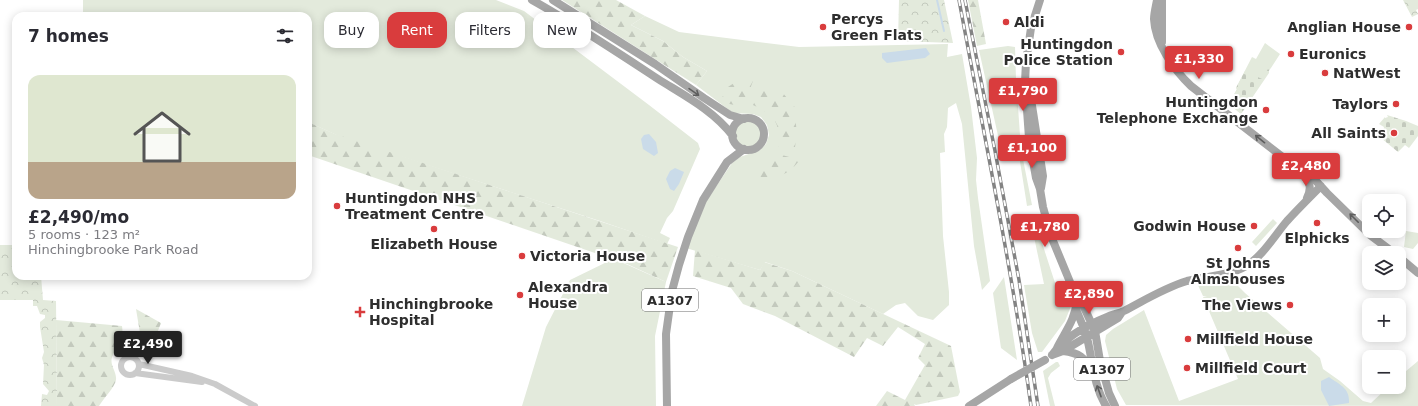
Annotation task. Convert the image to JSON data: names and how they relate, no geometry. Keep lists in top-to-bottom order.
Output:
{
  "streets": {
    "main road": ["A1307"]
  },
  "places": {
    "other": [
      "Aldi",
      "Percys Green Flats",
      "Anglian House",
      "Huntingdon Police Station",
      "Euronics",
      "NatWest",
      "Taylors",
      "Huntingdon Telephone Exchange",
      "All Saints",
      "Huntingdon NHS Treatment Centre",
      "Elphicks",
      "Godwin House",
      "Elizabeth House",
      "St Johns Almshouses",
      "Victoria House",
      "Alexandra House",
      "The Views",
      "Millfield House",
      "Millfield Court"
    ],
    "health": ["Hinchingbrooke Hospital"]
  },
  "page": {
    "chip": [
      "Buy",
      "Rent",
      "Filters",
      "New"
    ],
    "heading": "7 homes",
    "price": [
      "£1,330",
      "£1,790",
      "£1,100",
      "£2,480",
      "£1,780",
      "£2,890",
      "£2,490"
    ],
    "list": [
      {
        "name": "£2,490/mo",
        "note": "5 rooms · 123 m² · Hinchingbrooke Park Road"
      }
    ],
    "map_buttons": ["+", "−"]
  }
}
